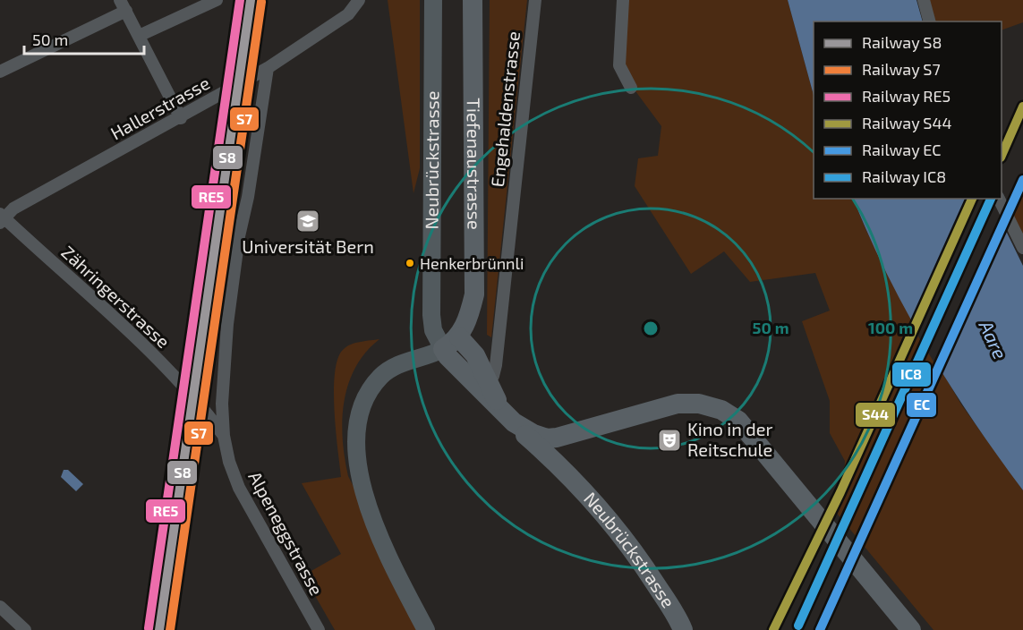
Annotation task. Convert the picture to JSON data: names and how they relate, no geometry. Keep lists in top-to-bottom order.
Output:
{
  "streets": {
    "main road": ["Neubrückstrasse", "Tiefenaustrasse"],
    "street": [
      "Hallerstrasse",
      "Engehaldenstrasse",
      "Zähringerstrasse",
      "Alpeneggstrasse"
    ]
  },
  "crossings": [
    ["Hallerstrasse", "Zähringerstrasse"],
    ["Hallerstrasse", "Alpeneggstrasse"],
    ["Zähringerstrasse", "Alpeneggstrasse"]
  ],
  "water": ["Aare"],
  "places": {
    "school or university": ["Universität Bern"],
    "other": ["Henkerbrünnli"],
    "theatre": ["Kino in der Reitschule"]
  },
  "lines": [
    "rail line S8",
    "rail line RE5",
    "rail line S7",
    "rail line S44",
    "rail line EC",
    "rail line IC8"
  ],
  "legend": [
    "Railway S8",
    "Railway S7",
    "Railway RE5",
    "Railway S44",
    "Railway EC",
    "Railway IC8"
  ],
  "scale_bar": "50 m",
  "rings": ["50 m", "100 m"]
}
